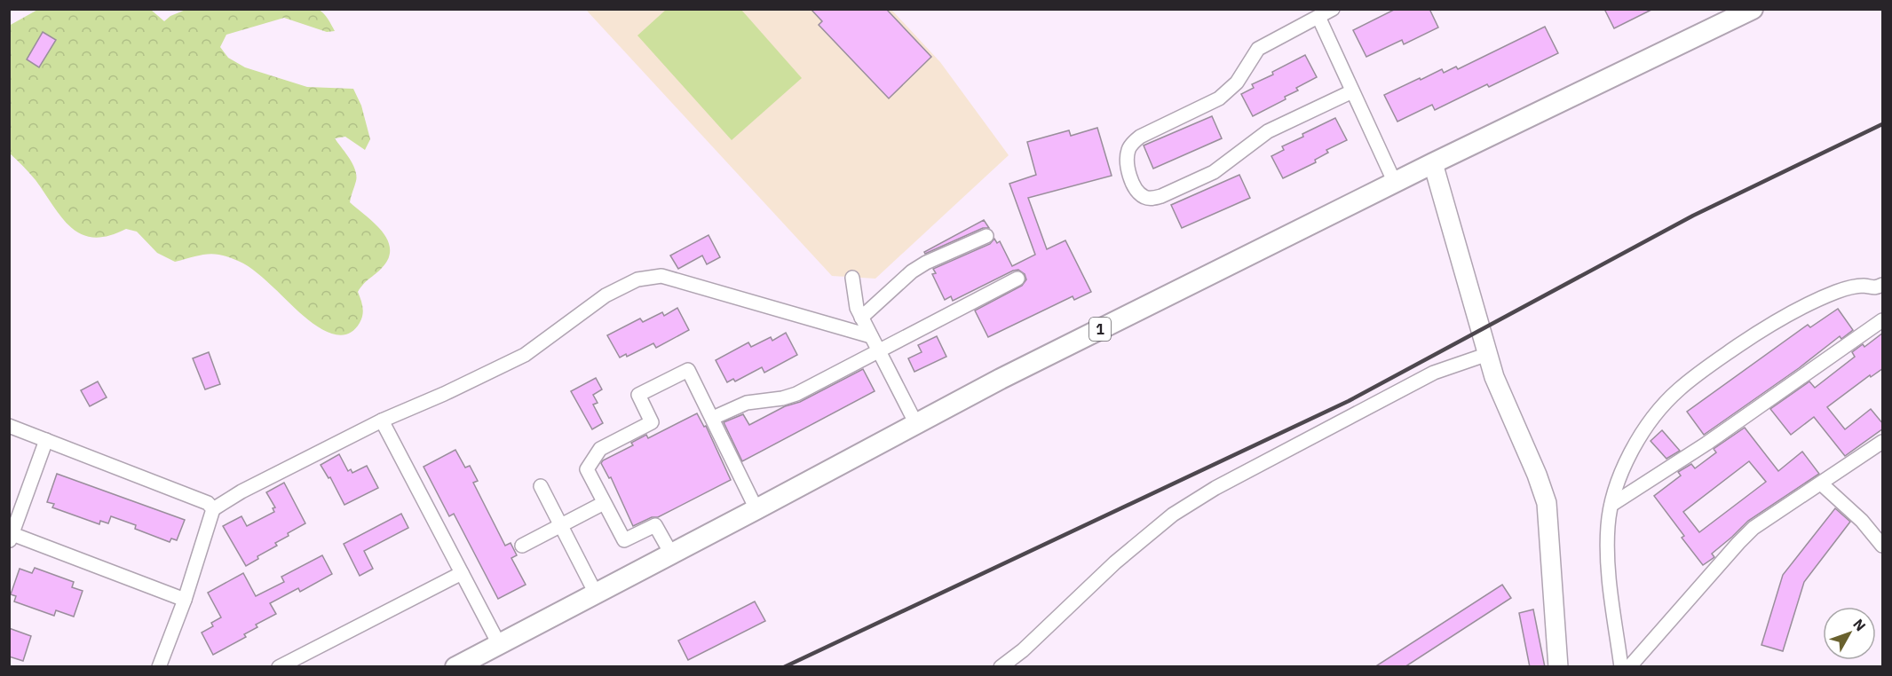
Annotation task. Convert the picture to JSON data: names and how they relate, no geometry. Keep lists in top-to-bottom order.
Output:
{
  "streets": {
    "main road": ["1"]
  },
  "north": "top right"
}
